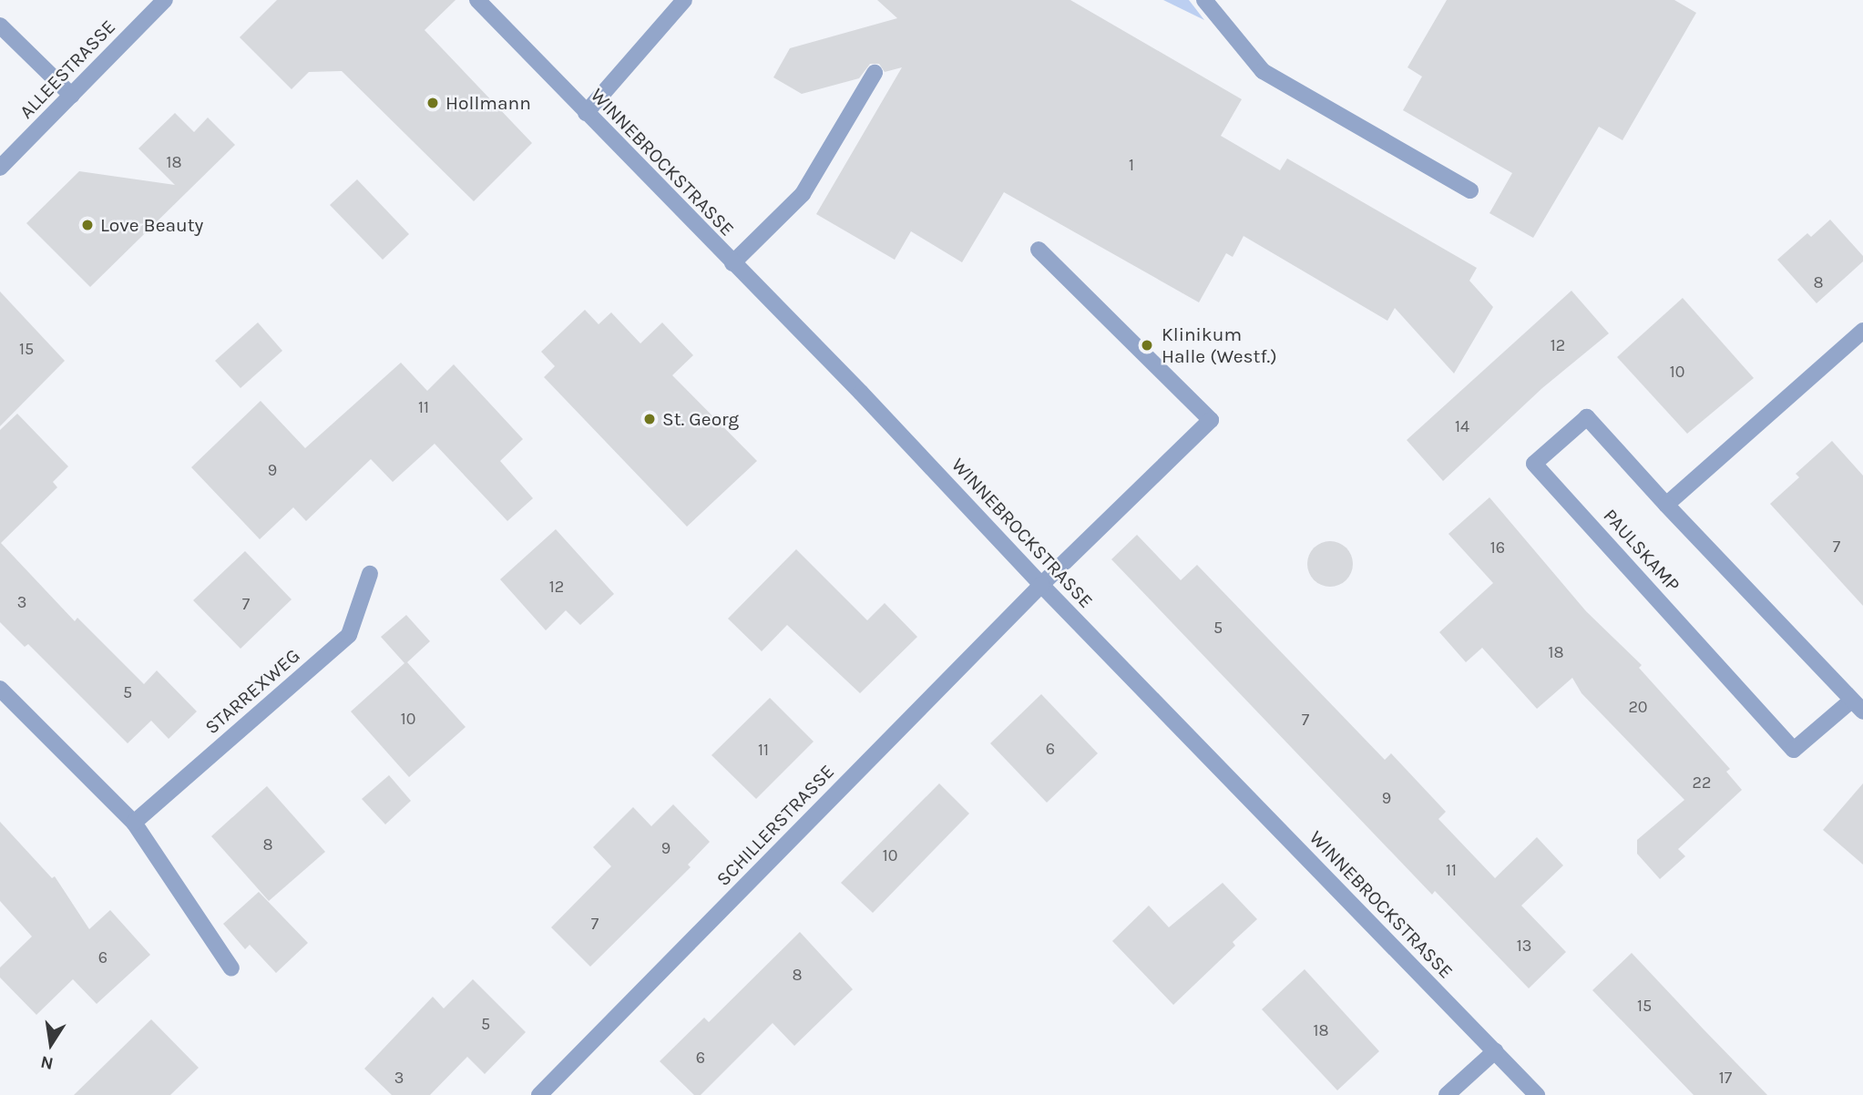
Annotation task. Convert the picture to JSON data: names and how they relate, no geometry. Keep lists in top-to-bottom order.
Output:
{
  "streets": {
    "street": [
      "ALLEESTRASSE",
      "WINNEBROCKSTRASSE",
      "PAULSKAMP",
      "STARREXWEG",
      "SCHILLERSTRASSE"
    ]
  },
  "crossings": [
    ["WINNEBROCKSTRASSE", "SCHILLERSTRASSE"]
  ],
  "places": [
    "Hollmann",
    "Love Beauty",
    "Klinikum Halle (Westf.)",
    "St. Georg"
  ],
  "house_numbers": [
    "18",
    "1",
    "8",
    "12",
    "15",
    "10",
    "11",
    "14",
    "9",
    "7",
    "16",
    "12",
    "3",
    "7",
    "5",
    "18",
    "5",
    "20",
    "10",
    "7",
    "6",
    "11",
    "22",
    "9",
    "8",
    "9",
    "10",
    "11",
    "7",
    "13",
    "6",
    "8",
    "15",
    "5",
    "18",
    "6",
    "3",
    "17"
  ],
  "north": "bottom"
}
